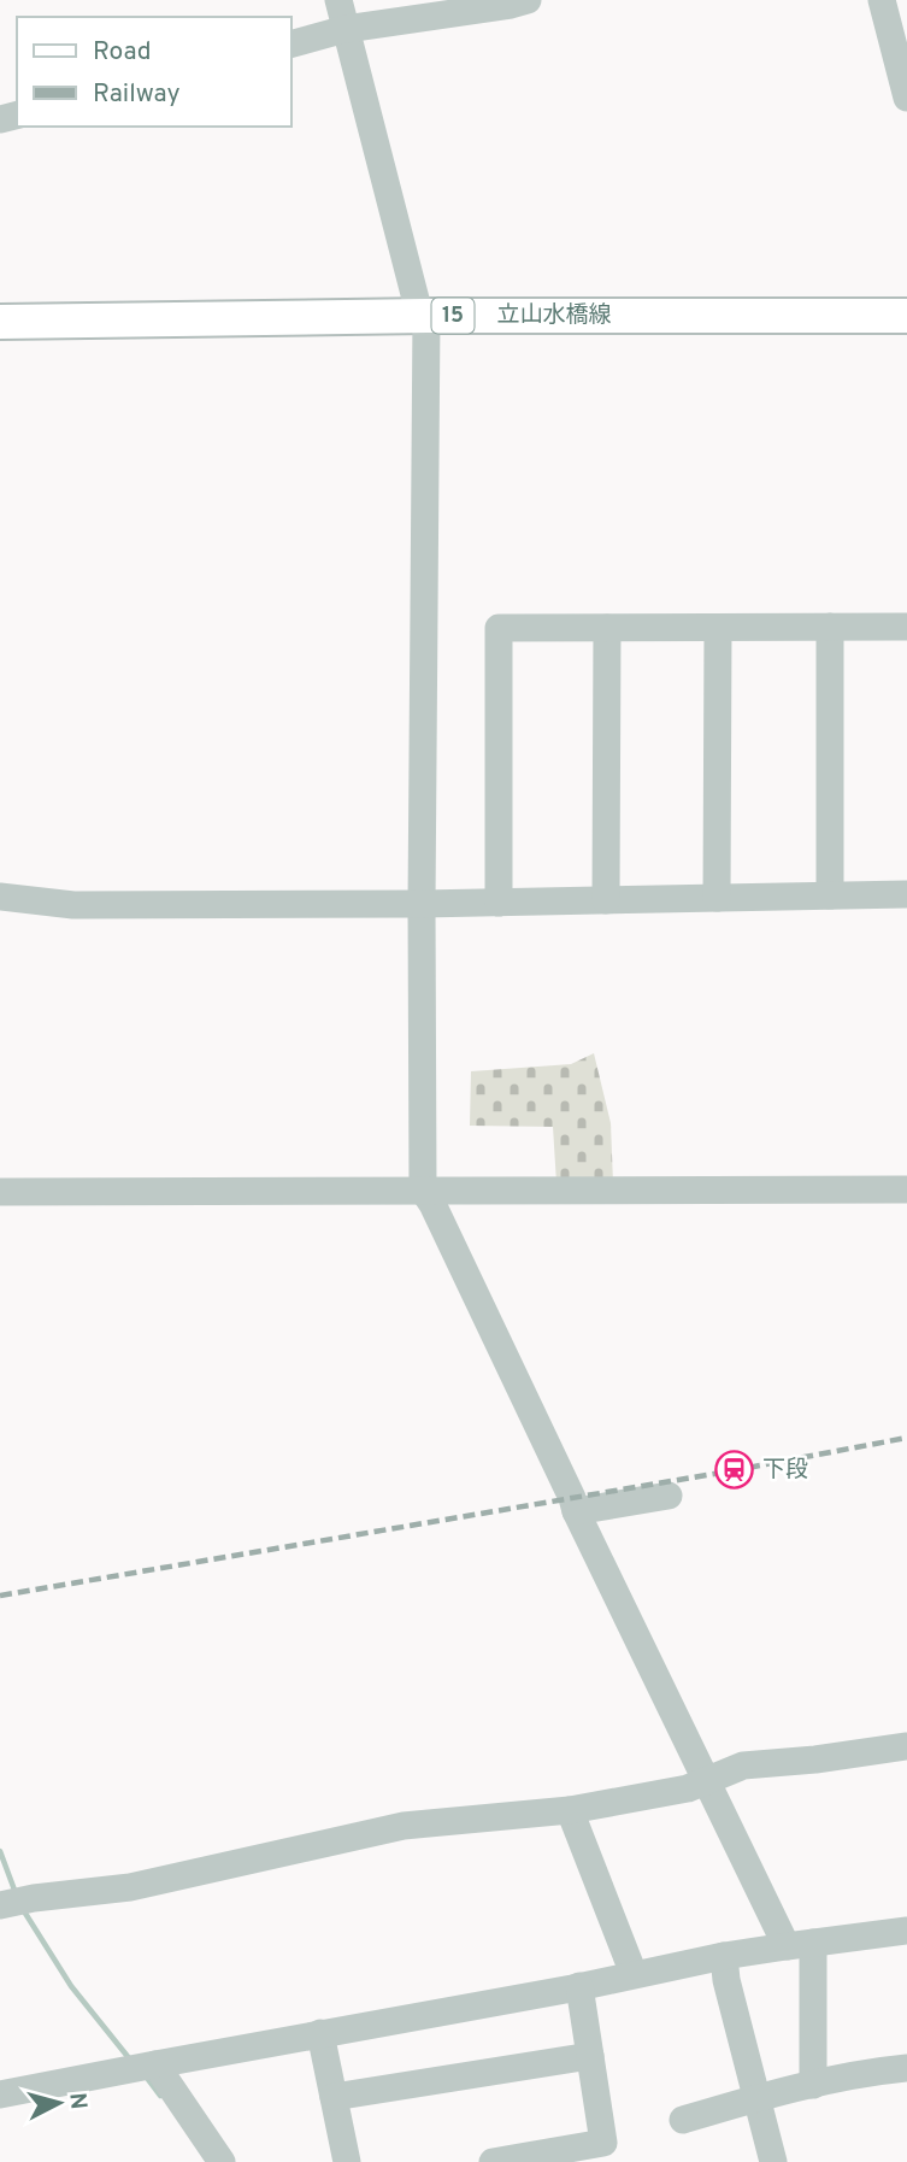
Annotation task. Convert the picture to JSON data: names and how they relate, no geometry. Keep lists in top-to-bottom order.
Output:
{
  "streets": {
    "main road": ["15", "立山水橋線"]
  },
  "places": {
    "station": ["下段"]
  },
  "legend": ["Road", "Railway"],
  "north": "right"
}
